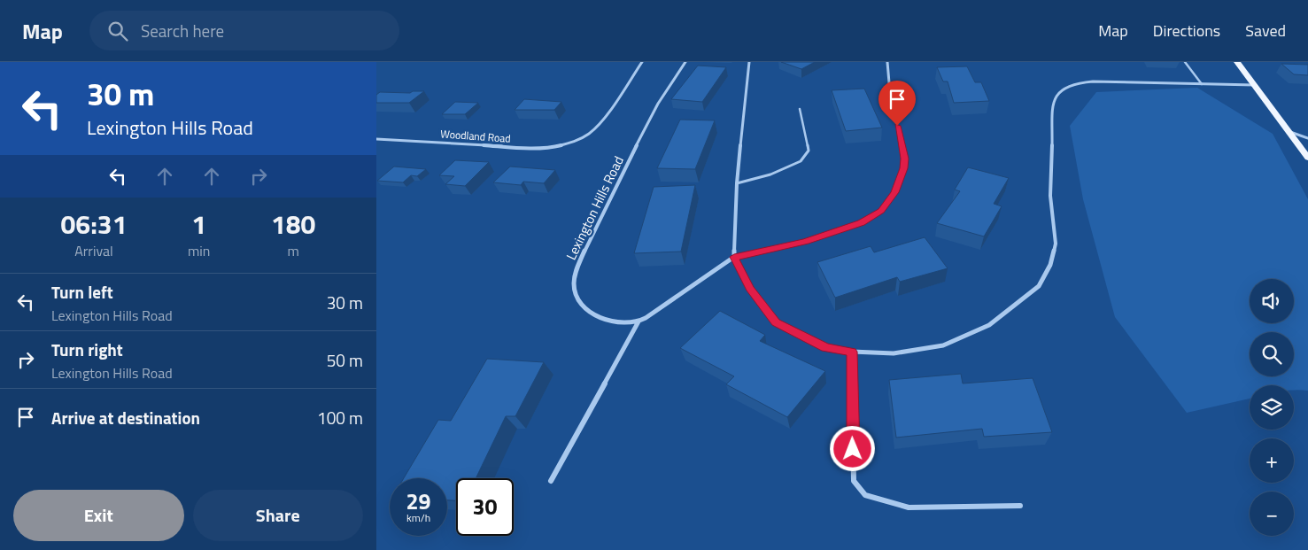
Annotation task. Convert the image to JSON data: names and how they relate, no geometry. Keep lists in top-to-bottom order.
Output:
{
  "streets": {
    "street": ["Woodland Road", "Lexington Hills Road"]
  },
  "page": {
    "header": "Map",
    "search": "Search here",
    "nav": ["Map", "Directions", "Saved"],
    "turn": ["30 m", "Lexington Hills Road"],
    "eta": [
      "06:31",
      "Arrival",
      "1",
      "min",
      "180",
      "m"
    ],
    "list": [
      {
        "name": "Turn left",
        "note": "Lexington Hills Road",
        "value": "30 m"
      },
      {
        "name": "Turn right",
        "note": "Lexington Hills Road",
        "value": "50 m"
      },
      {
        "name": "Arrive at destination",
        "value": "100 m"
      }
    ],
    "map_buttons": ["+", "−"],
    "speed": "29 km/h",
    "limit": "30",
    "buttons": ["Exit", "Share"]
  }
}
